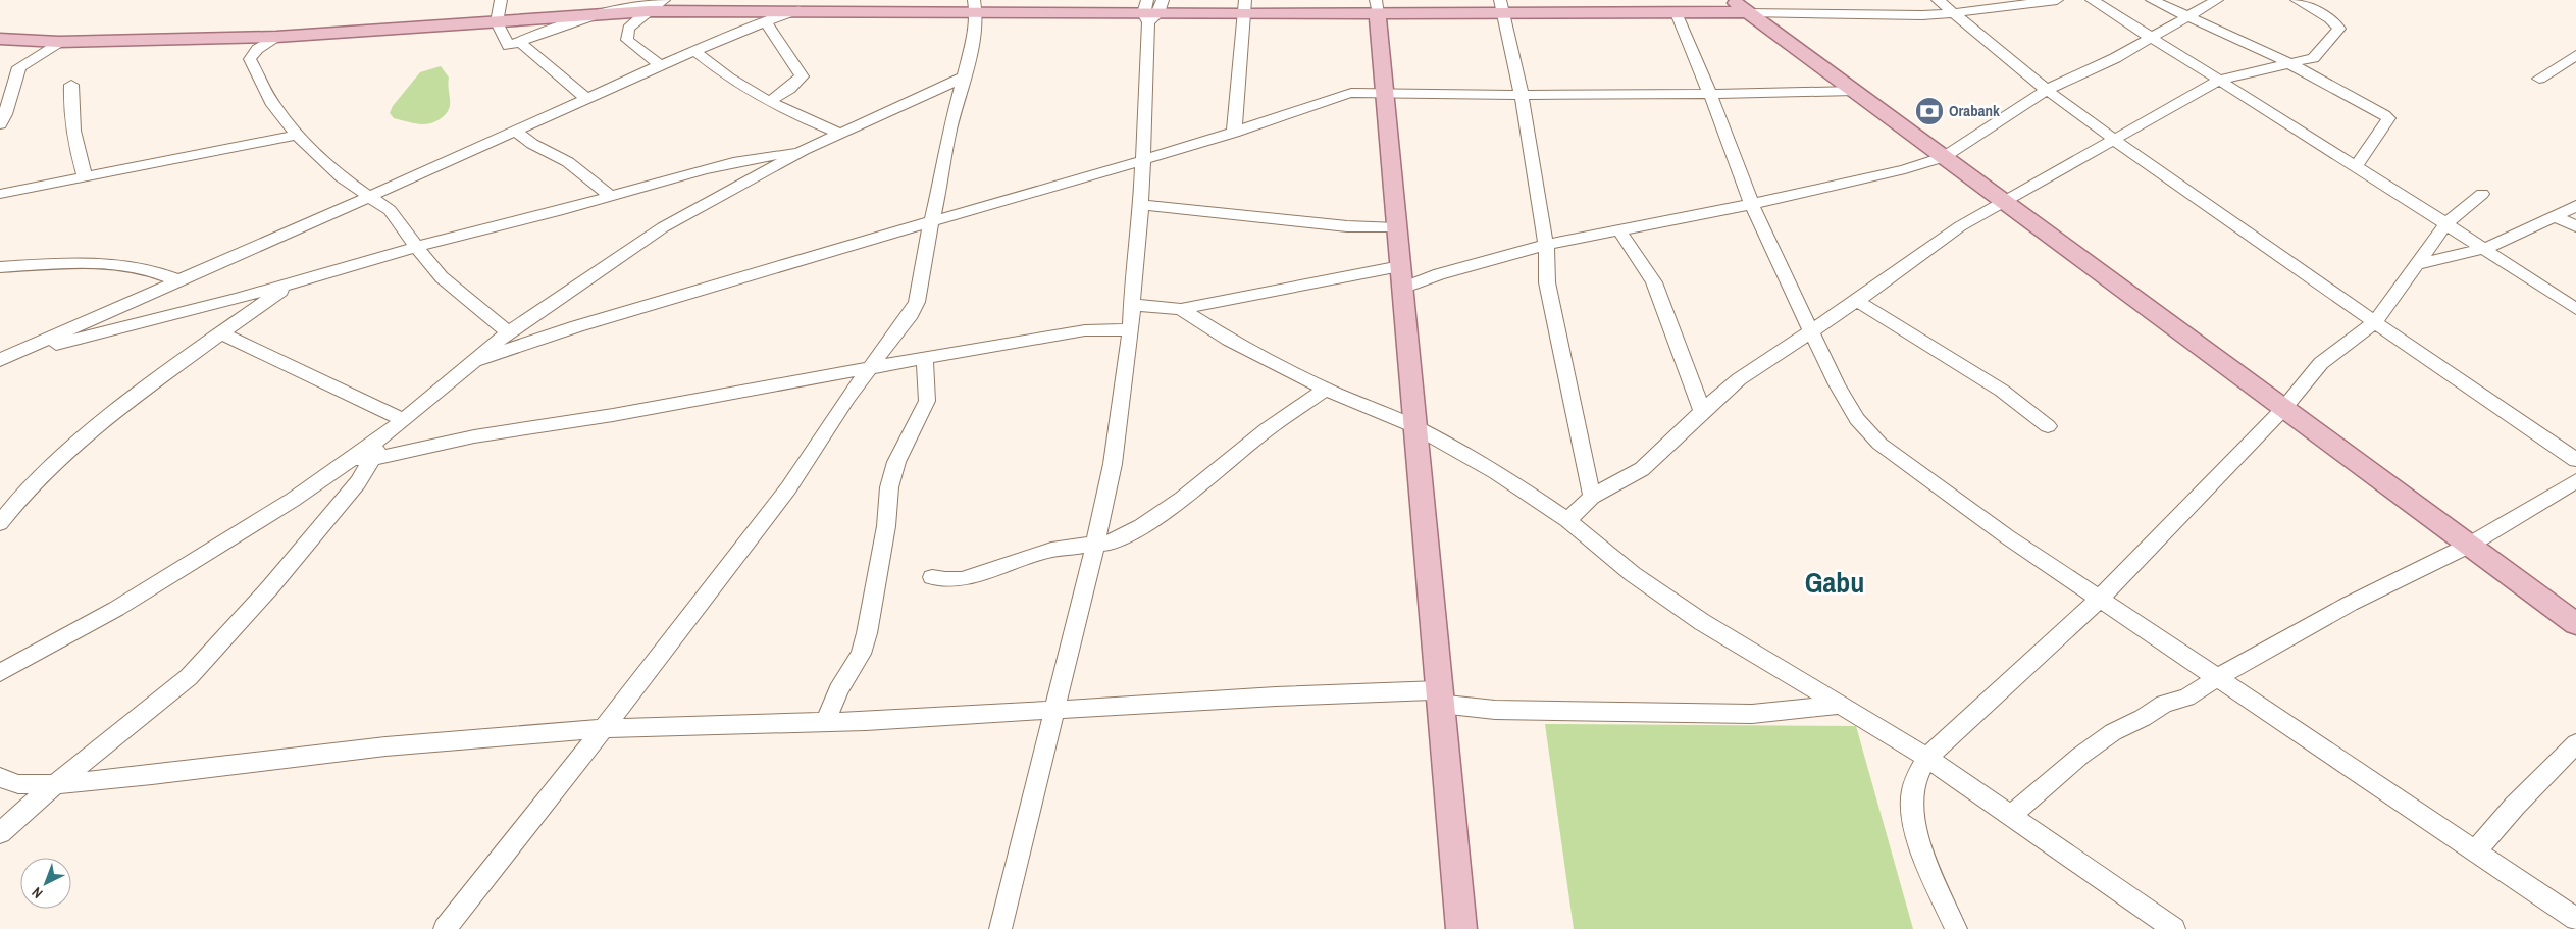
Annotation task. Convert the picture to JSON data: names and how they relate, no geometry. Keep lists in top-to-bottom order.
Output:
{
  "districts": ["Gabu"],
  "places": {
    "bank": ["Orabank"]
  },
  "north": "bottom left"
}
